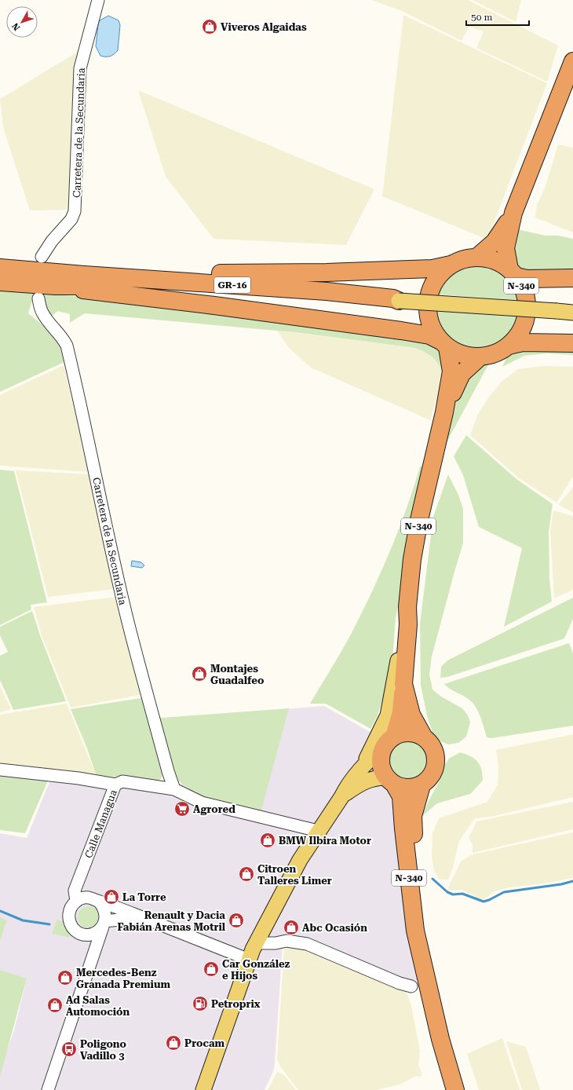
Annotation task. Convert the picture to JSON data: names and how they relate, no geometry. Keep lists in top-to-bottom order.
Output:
{
  "streets": {
    "highway": ["GR-16", "N-340"],
    "street": ["Carretera de la Secundaria", "Calle Managua"]
  },
  "places": {
    "shop": [
      "Viveros Algaidas",
      "Montajes Guadalfeo",
      "BMW Ilbira Motor",
      "Citroen Talleres Limer",
      "La Torre",
      "Renault y Dacia Fabián Arenas Motril",
      "Abc Ocasión",
      "Car González e Hijos",
      "Mercedes-Benz Granada Premium",
      "Ad Salas Automoción",
      "Procam"
    ],
    "supermarket": ["Agrored"],
    "fuel station": ["Petroprix"],
    "bus stop": ["Poligono Vadillo 3"]
  },
  "scale_bar": "50 m",
  "north": "bottom left"
}
